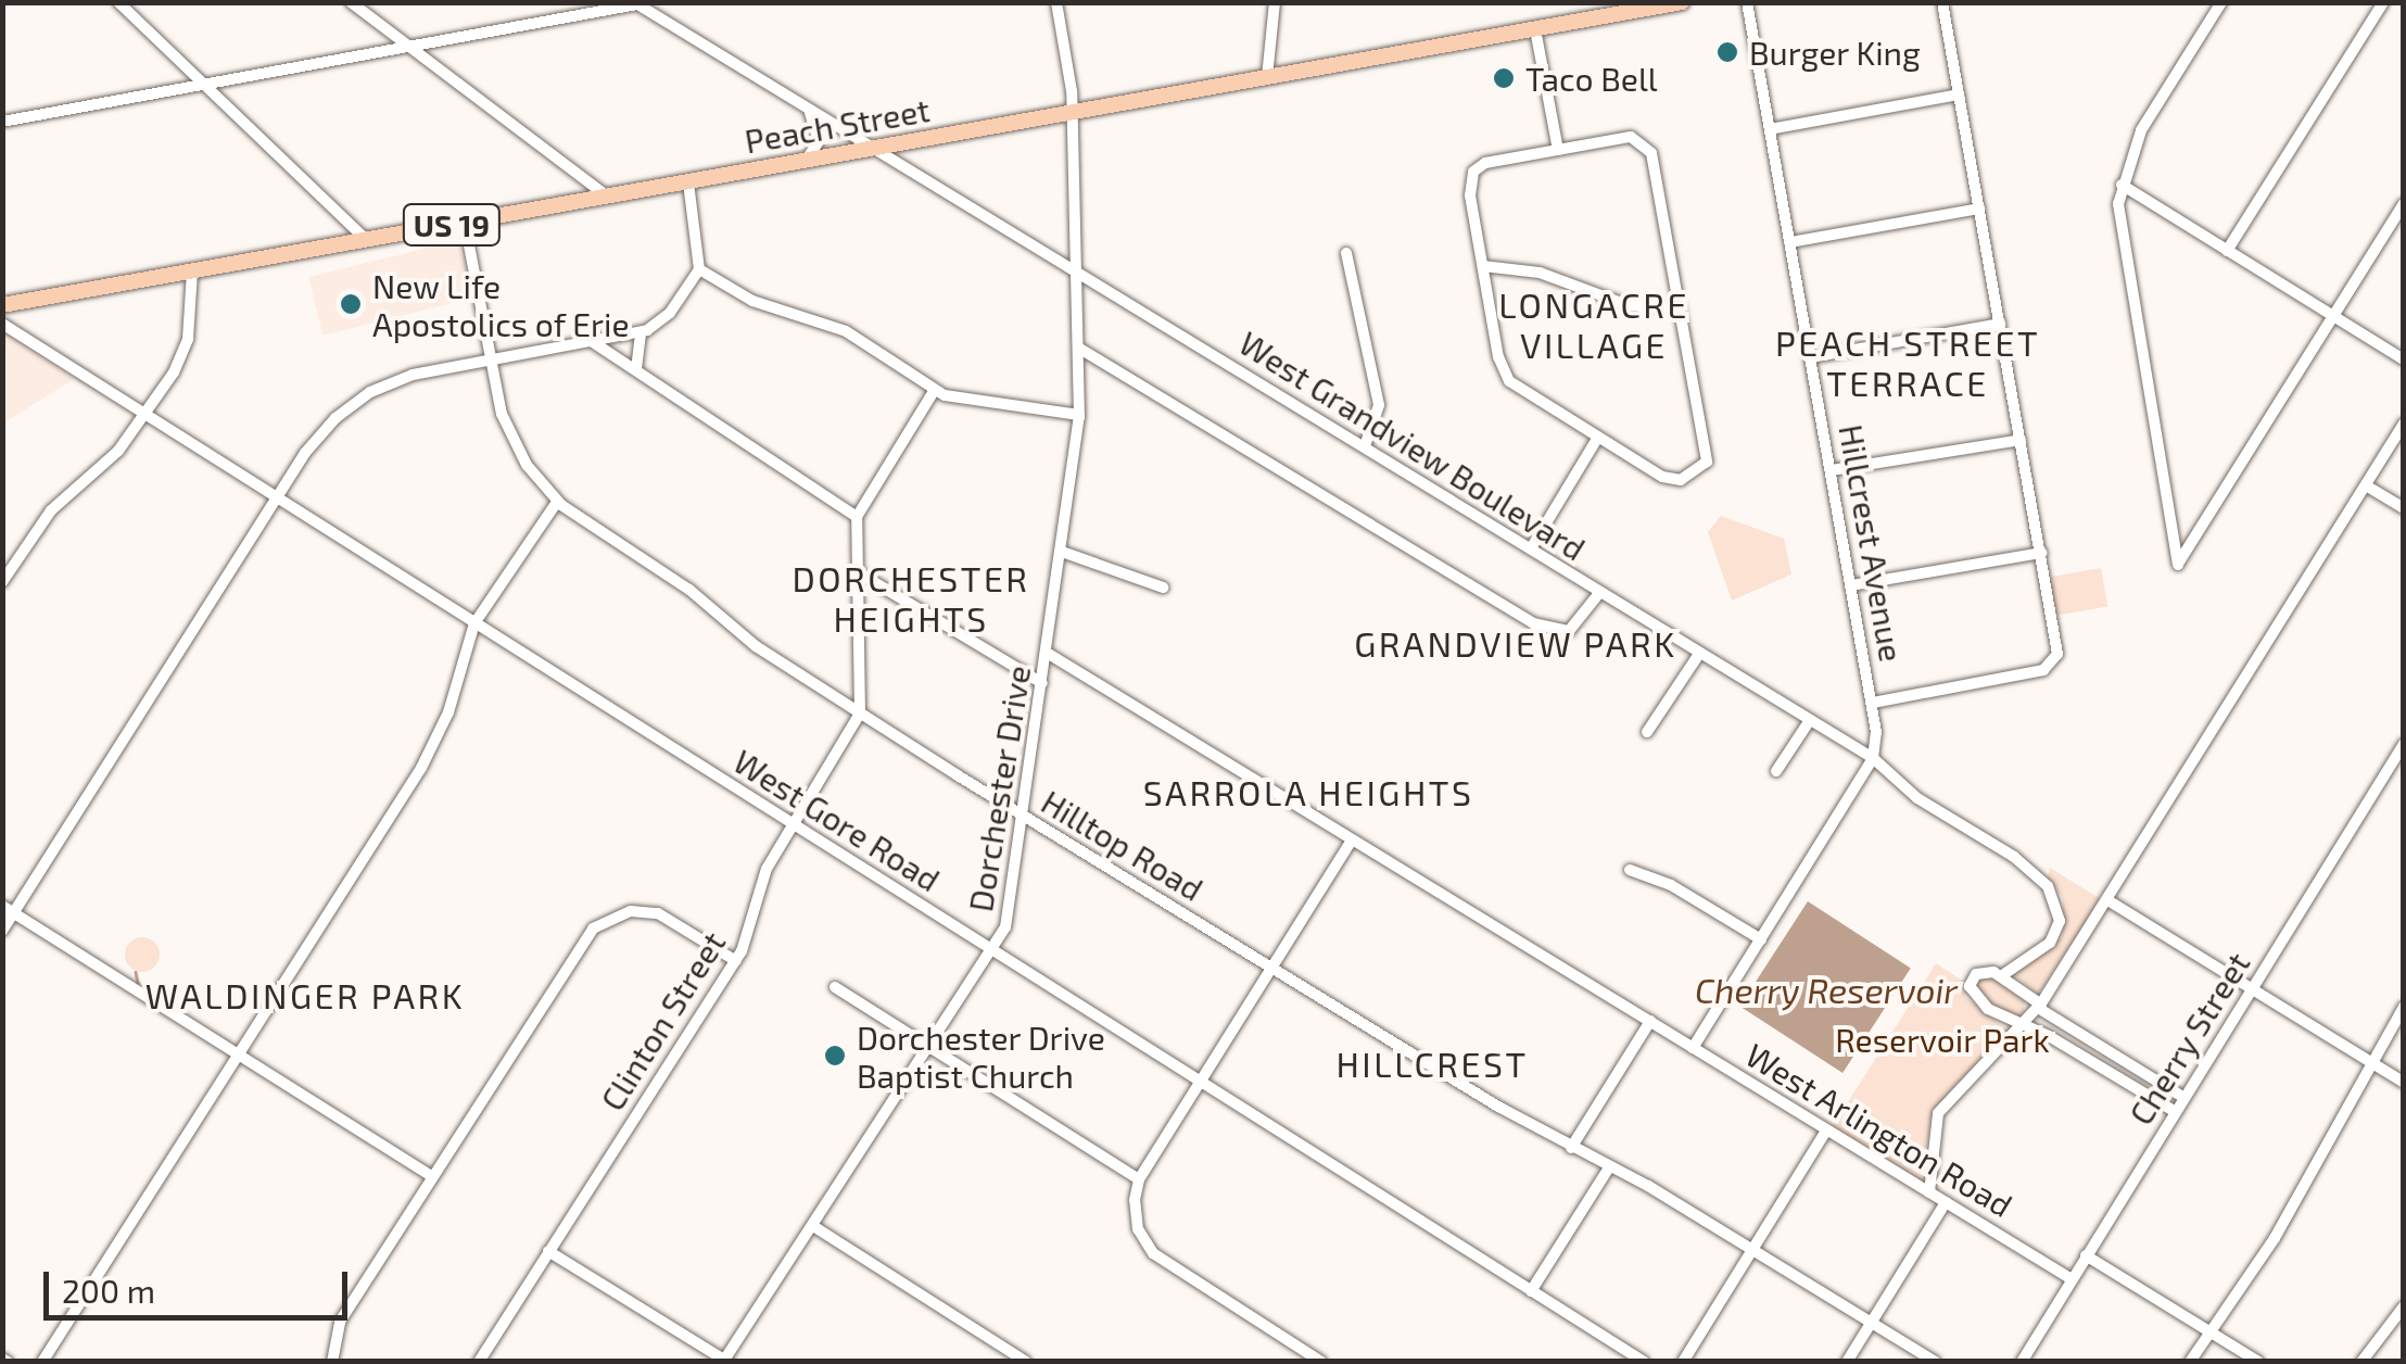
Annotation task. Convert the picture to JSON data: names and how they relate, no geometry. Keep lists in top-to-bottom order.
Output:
{
  "streets": {
    "main road": ["Peach Street", "US 19"],
    "street": [
      "West Grandview Boulevard",
      "Hillcrest Avenue",
      "Dorchester Drive",
      "West Gore Road",
      "Hilltop Road",
      "Clinton Street",
      "Cherry Street",
      "West Arlington Road"
    ]
  },
  "crossings": [
    ["Peach Street", "West Grandview Boulevard"],
    ["Peach Street", "Dorchester Drive"],
    ["Peach Street", "Hilltop Road"],
    ["West Grandview Boulevard", "Hillcrest Avenue"],
    ["West Grandview Boulevard", "Dorchester Drive"],
    ["Dorchester Drive", "West Gore Road"],
    ["Dorchester Drive", "Hilltop Road"],
    ["Dorchester Drive", "West Arlington Road"],
    ["West Gore Road", "Clinton Street"],
    ["Hilltop Road", "Clinton Street"],
    ["Cherry Street", "West Arlington Road"]
  ],
  "districts": [
    "LONGACRE VILLAGE",
    "PEACH STREET TERRACE",
    "DORCHESTER HEIGHTS",
    "GRANDVIEW PARK",
    "SARROLA HEIGHTS",
    "WALDINGER PARK",
    "HILLCREST"
  ],
  "water": ["Cherry Reservoir"],
  "parks": ["Reservoir Park"],
  "places": [
    "Burger King",
    "Taco Bell",
    "New Life Apostolics of Erie",
    "Dorchester Drive Baptist Church"
  ],
  "scale_bar": "200 m"
}
